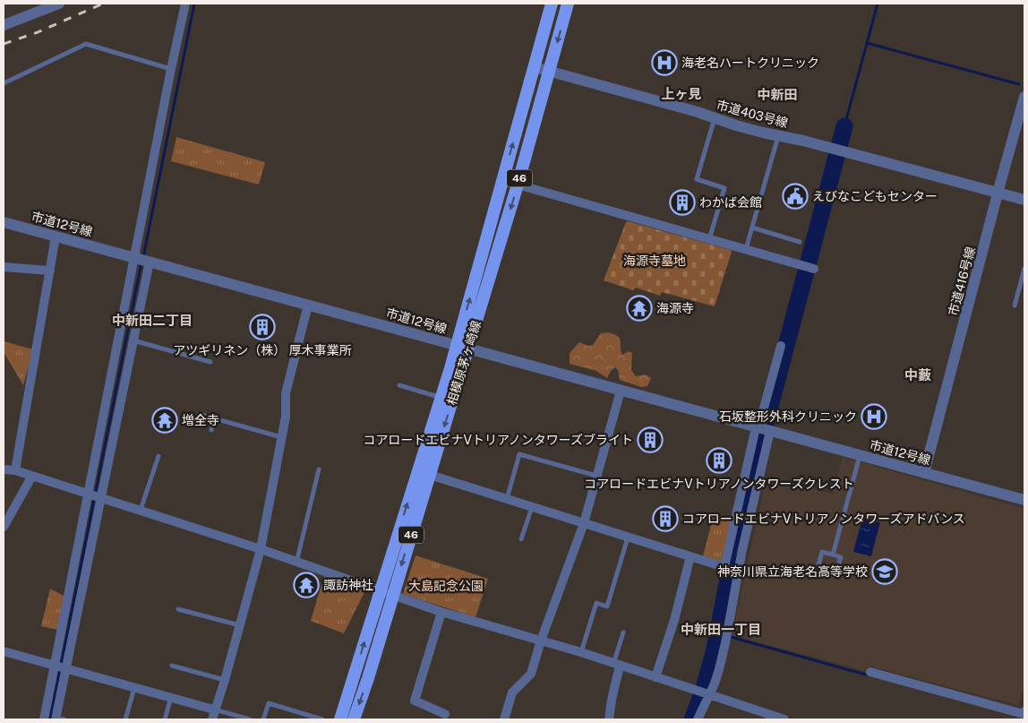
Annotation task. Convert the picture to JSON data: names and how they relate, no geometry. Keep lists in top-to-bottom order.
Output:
{
  "streets": {
    "main road": ["46", "相模原茅ヶ崎線"],
    "street": ["市道403号線", "市道12号線", "市道416号線"]
  },
  "crossings": [
    ["市道403号線", "市道416号線"],
    ["市道403号線", "相模原茅ヶ崎線"],
    ["市道12号線", "市道416号線"],
    ["市道12号線", "相模原茅ヶ崎線"]
  ],
  "districts": [
    "上ヶ見",
    "中新田",
    "中新田二丁目",
    "中藪",
    "中新田一丁目"
  ],
  "parks": ["海源寺墓地", "大島記念公園"],
  "places": {
    "hospital": ["海老名ハートクリニック", "石坂整形外科クリニック"],
    "public building": ["えびなこどもセンター"],
    "building": [
      "わかば会館",
      "アツギリネン（株） 厚木事業所",
      "コアロードエビナVトリアノンタワーズブライト",
      "コアロードエビナVトリアノンタワーズクレスト",
      "コアロードエビナVトリアノンタワーズアドバンス"
    ],
    "temple": ["海源寺", "増全寺", "諏訪神社"],
    "school or university": ["神奈川県立海老名高等学校"]
  }
}
